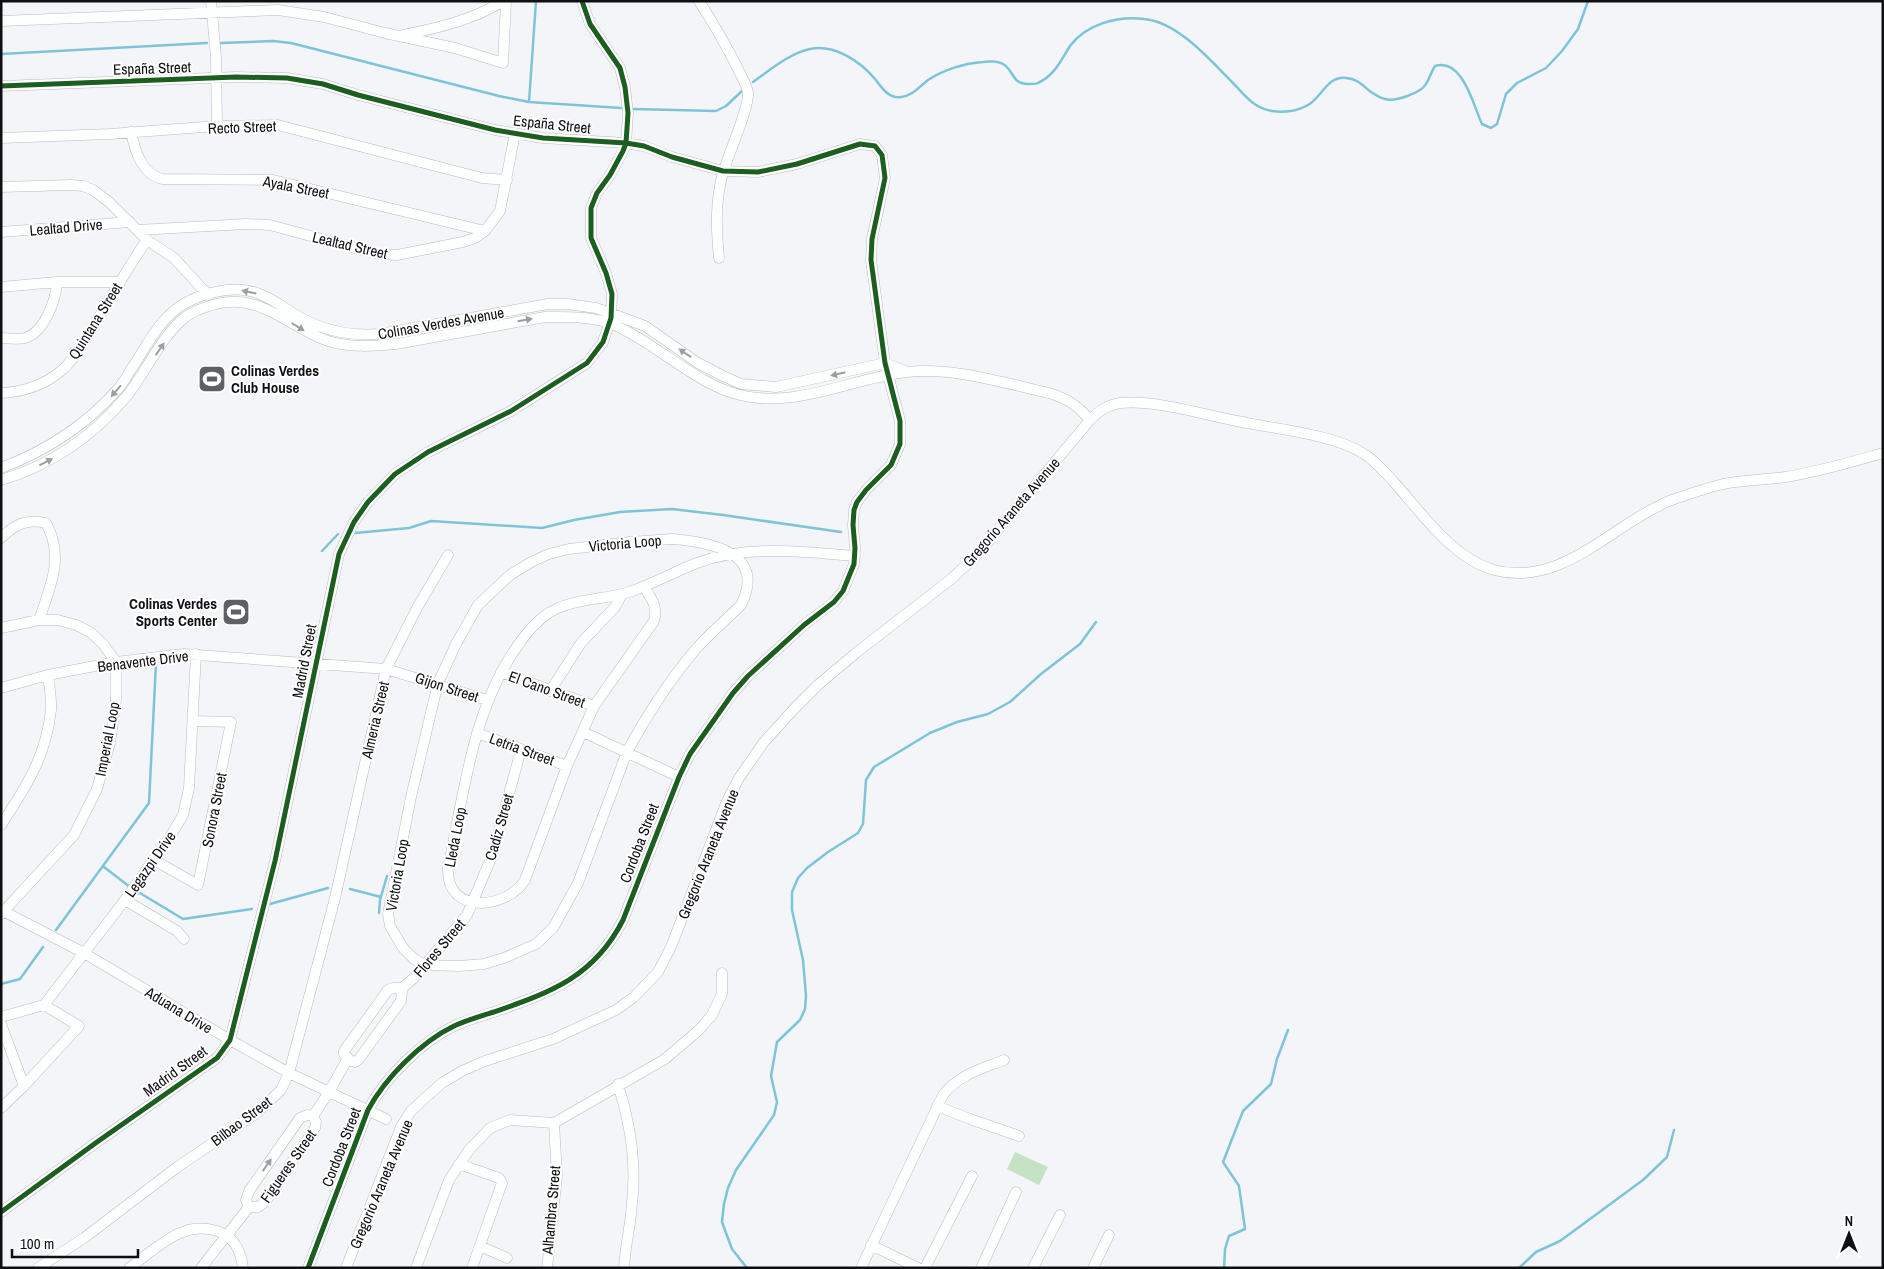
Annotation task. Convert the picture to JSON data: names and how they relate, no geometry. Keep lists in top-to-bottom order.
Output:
{
  "streets": {
    "street": [
      "España Street",
      "Recto Street",
      "Ayala Street",
      "Lealtad Drive",
      "Lealtad Street",
      "Quintana Street",
      "Colinas Verdes Avenue",
      "Gregorio Araneta Avenue",
      "Victoria Loop",
      "Benavente Drive",
      "Madrid Street",
      "Gijon Street",
      "El Cano Street",
      "Almeria Street",
      "Imperial Loop",
      "Letria Street",
      "Sonora Street",
      "Cadiz Street",
      "Lleda Loop",
      "Cordoba Street",
      "Legazpi Drive",
      "Flores Street",
      "Aduana Drive",
      "Bilbao Street",
      "Figueres Street",
      "Alhambra Street"
    ]
  },
  "crossings": [
    ["España Street", "Lealtad Street"],
    ["España Street", "Colinas Verdes Avenue"],
    ["España Street", "Madrid Street"],
    ["España Street", "Cordoba Street"],
    ["Recto Street", "Ayala Street"],
    ["Recto Street", "Lealtad Street"],
    ["Ayala Street", "Lealtad Street"],
    ["Colinas Verdes Avenue", "Gregorio Araneta Avenue"],
    ["Colinas Verdes Avenue", "Madrid Street"],
    ["Colinas Verdes Avenue", "Cordoba Street"],
    ["Victoria Loop", "Gijon Street"],
    ["Victoria Loop", "Lleda Loop"],
    ["Victoria Loop", "Flores Street"],
    ["Benavente Drive", "Madrid Street"],
    ["Benavente Drive", "Gijon Street"],
    ["Benavente Drive", "Imperial Loop"],
    ["Benavente Drive", "Legazpi Drive"],
    ["Madrid Street", "Gijon Street"],
    ["Madrid Street", "Aduana Drive"],
    ["Gijon Street", "Almeria Street"],
    ["Gijon Street", "Lleda Loop"],
    ["El Cano Street", "Lleda Loop"],
    ["Almeria Street", "Bilbao Street"],
    ["Imperial Loop", "Aduana Drive"],
    ["Letria Street", "Cadiz Street"],
    ["Letria Street", "Lleda Loop"],
    ["Sonora Street", "Legazpi Drive"],
    ["Cadiz Street", "Lleda Loop"],
    ["Cadiz Street", "Flores Street"],
    ["Lleda Loop", "Cordoba Street"],
    ["Lleda Loop", "Flores Street"],
    ["Cordoba Street", "Aduana Drive"],
    ["Legazpi Drive", "Aduana Drive"],
    ["Flores Street", "Aduana Drive"],
    ["Flores Street", "Figueres Street"],
    ["Aduana Drive", "Bilbao Street"],
    ["Aduana Drive", "Figueres Street"]
  ],
  "places": {
    "sports": ["Colinas Verdes Club House", "Colinas Verdes Sports Center"]
  },
  "scale_bar": "100 m",
  "north": "top"
}
